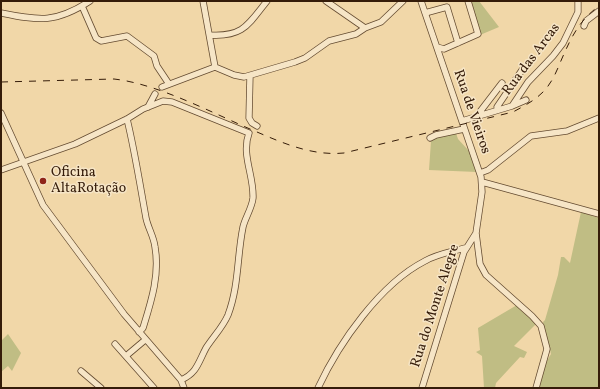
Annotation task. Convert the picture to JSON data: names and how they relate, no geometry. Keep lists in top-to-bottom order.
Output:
{
  "streets": {
    "street": ["Rua das Arcas", "Rua de Vieiros", "Rua do Monte Alegre"]
  },
  "crossings": [
    ["Rua das Arcas", "Rua de Vieiros"],
    ["Rua de Vieiros", "Rua do Monte Alegre"]
  ],
  "places": ["Oficina AltaRotação"]
}
